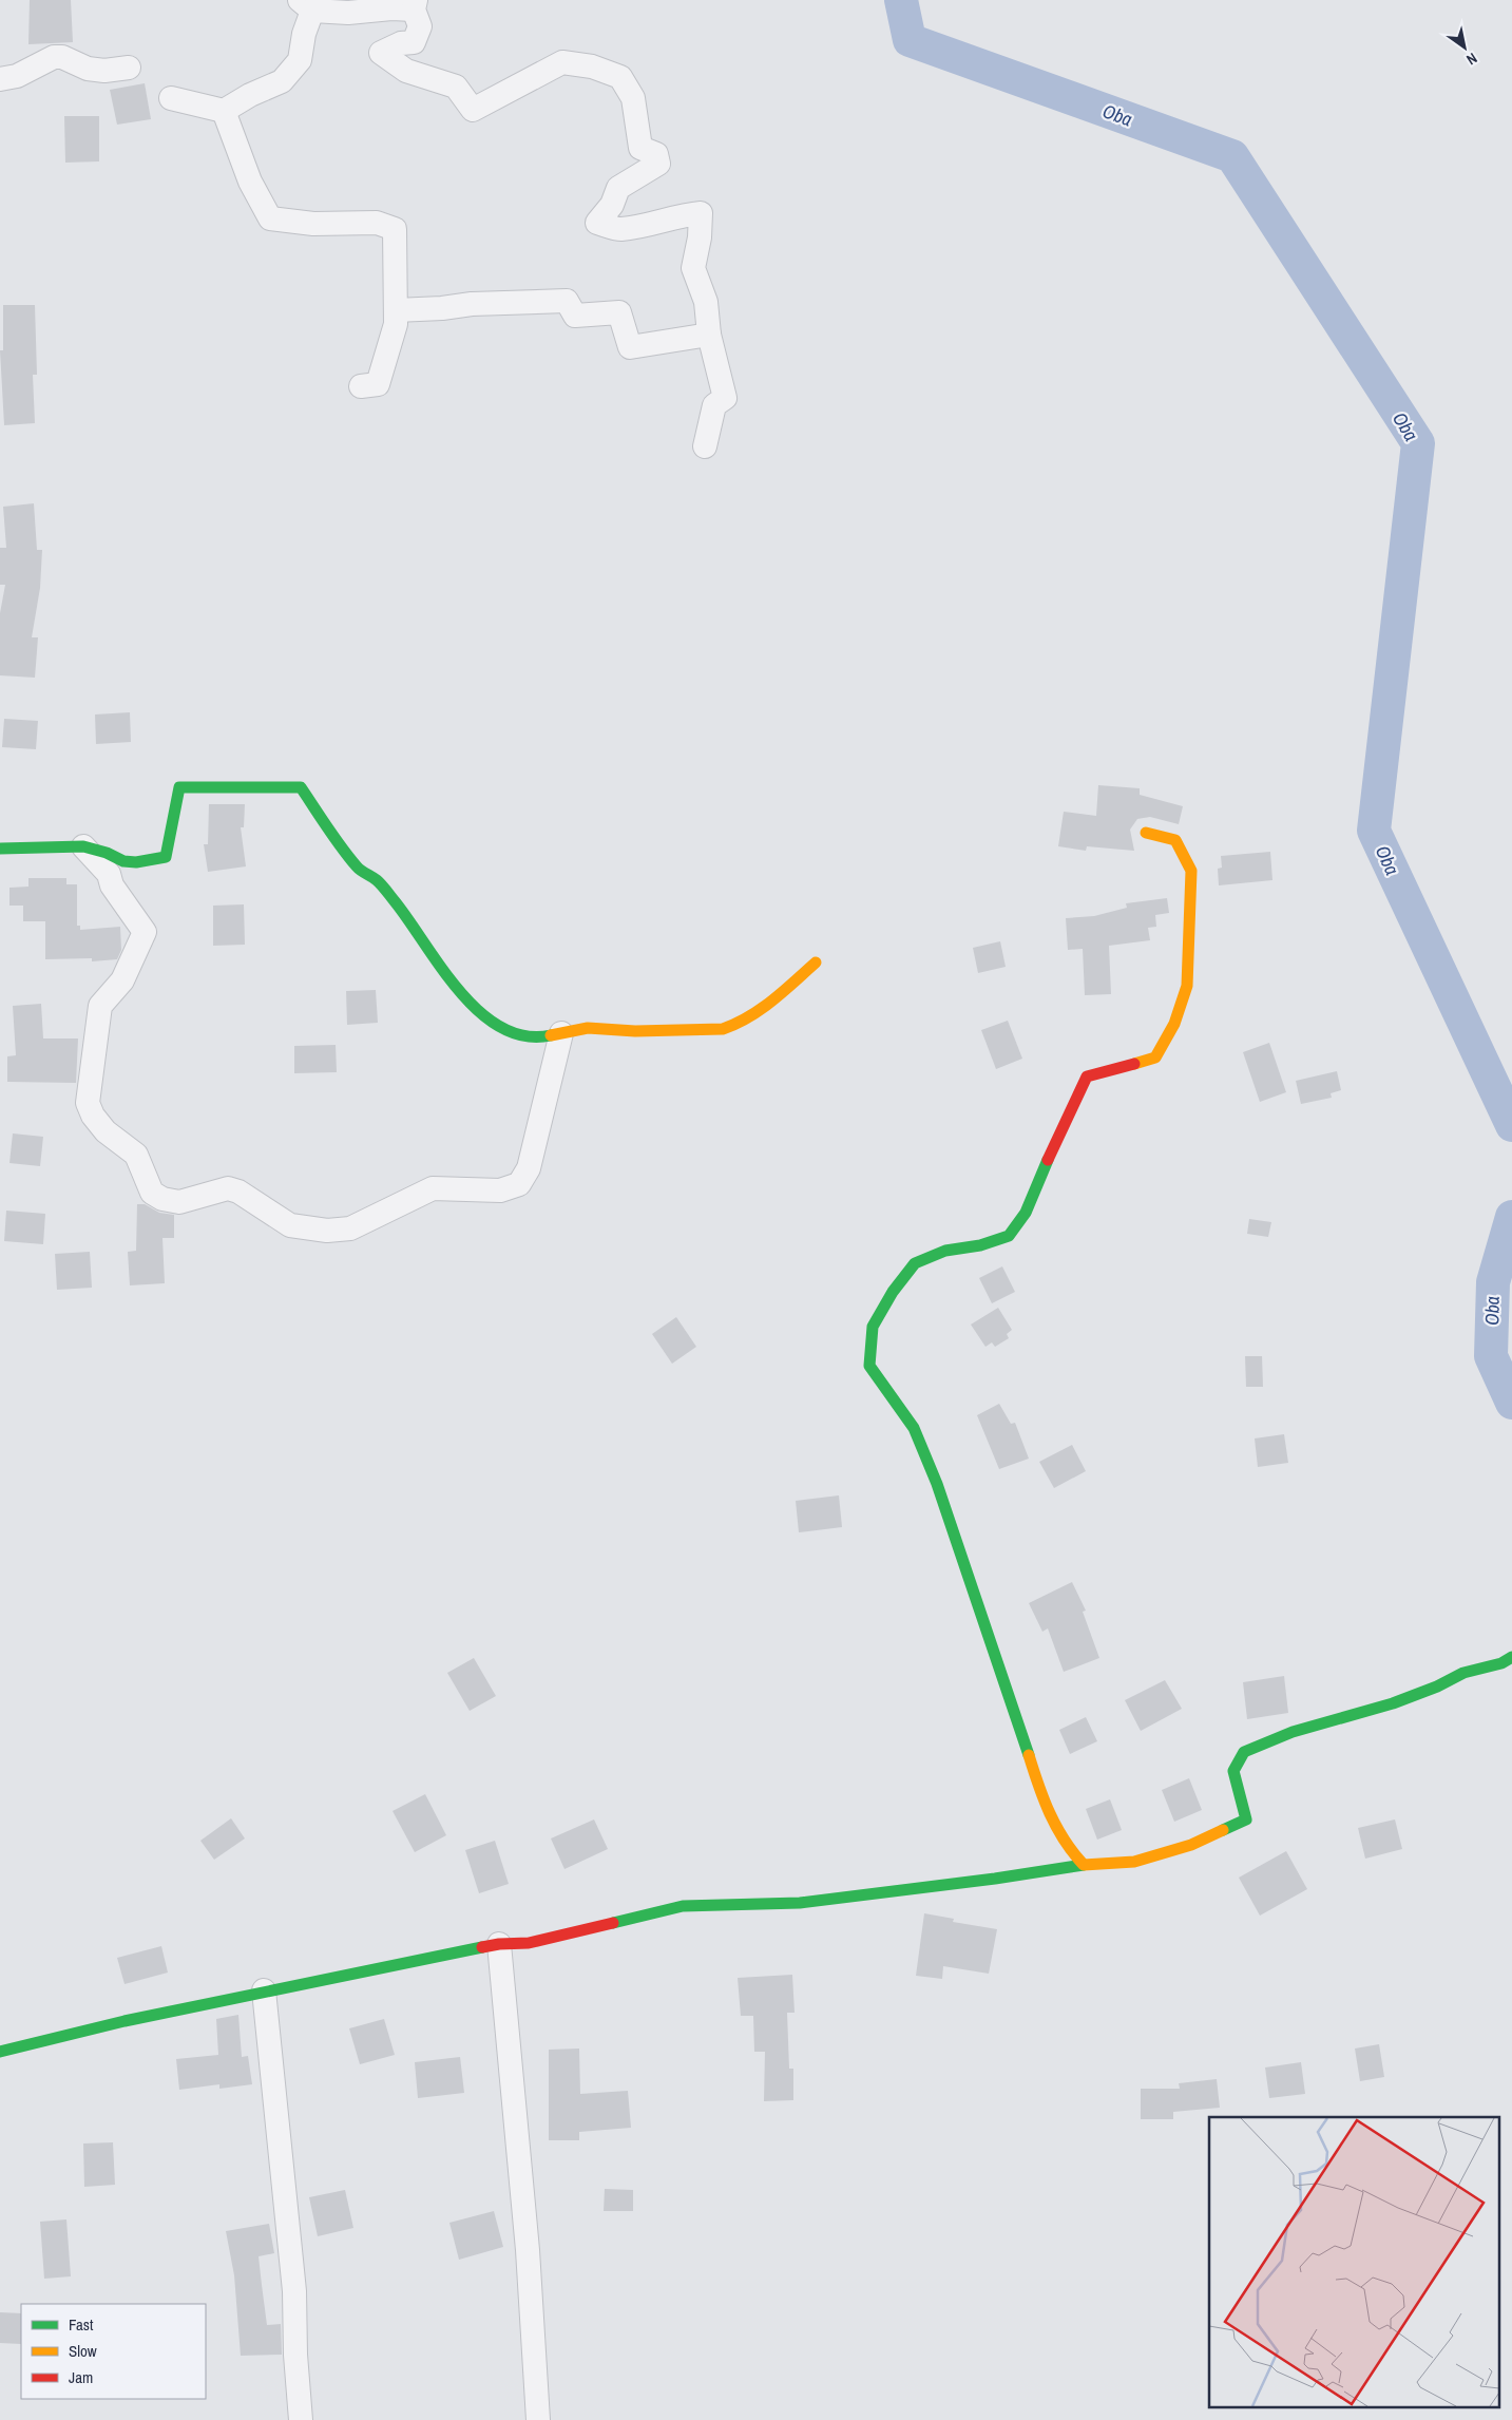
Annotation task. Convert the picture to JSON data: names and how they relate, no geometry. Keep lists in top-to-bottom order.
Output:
{
  "water": ["Oba"],
  "legend": ["Fast", "Slow", "Jam"],
  "north": "bottom right"
}
